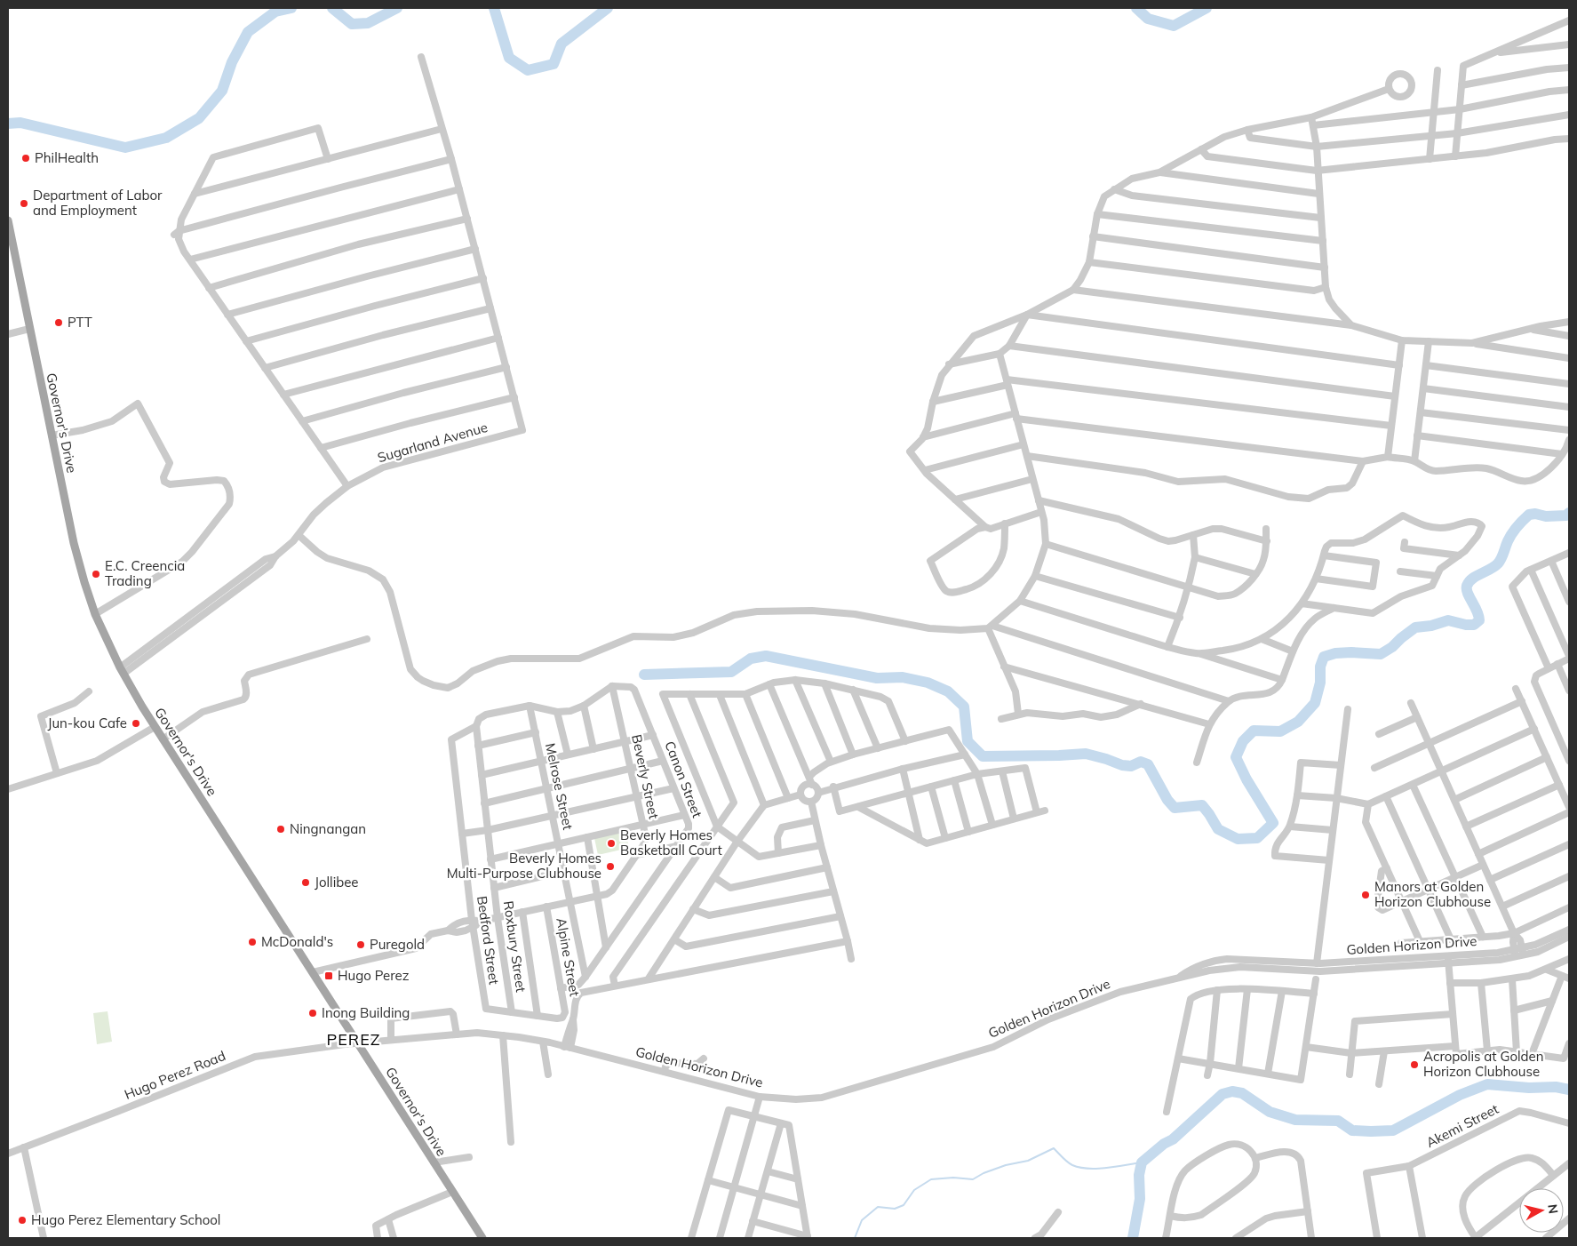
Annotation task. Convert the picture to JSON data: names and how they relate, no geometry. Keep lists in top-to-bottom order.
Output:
{
  "streets": {
    "main road": ["Governor's Drive"],
    "street": [
      "Sugarland Avenue",
      "Beverly Street",
      "Canon Street",
      "Melrose Street",
      "Bedford Street",
      "Golden Horizon Drive",
      "Roxbury Street",
      "Alpine Street",
      "Hugo Perez Road",
      "Akemi Street"
    ]
  },
  "crossings": [
    ["Governor's Drive", "Sugarland Avenue"],
    ["Governor's Drive", "Beverly Street"],
    ["Governor's Drive", "Golden Horizon Drive"],
    ["Governor's Drive", "Hugo Perez Road"],
    ["Beverly Street", "Canon Street"],
    ["Beverly Street", "Melrose Street"],
    ["Beverly Street", "Bedford Street"],
    ["Beverly Street", "Roxbury Street"],
    ["Beverly Street", "Alpine Street"],
    ["Canon Street", "Melrose Street"],
    ["Canon Street", "Alpine Street"],
    ["Bedford Street", "Roxbury Street"],
    ["Bedford Street", "Alpine Street"],
    ["Golden Horizon Drive", "Hugo Perez Road"]
  ],
  "districts": ["PEREZ"],
  "places": {
    "other": [
      "PhilHealth",
      "Department of Labor and Employment",
      "PTT",
      "E.C. Creencia Trading",
      "Jun-kou Cafe",
      "Ningnangan",
      "Beverly Homes Basketball Court",
      "Beverly Homes Multi-Purpose Clubhouse",
      "Jollibee",
      "Manors at Golden Horizon Clubhouse",
      "McDonald's",
      "Puregold",
      "Inong Building",
      "Acropolis at Golden Horizon Clubhouse",
      "Hugo Perez Elementary School"
    ],
    "transit": ["Hugo Perez"]
  },
  "north": "right"
}
